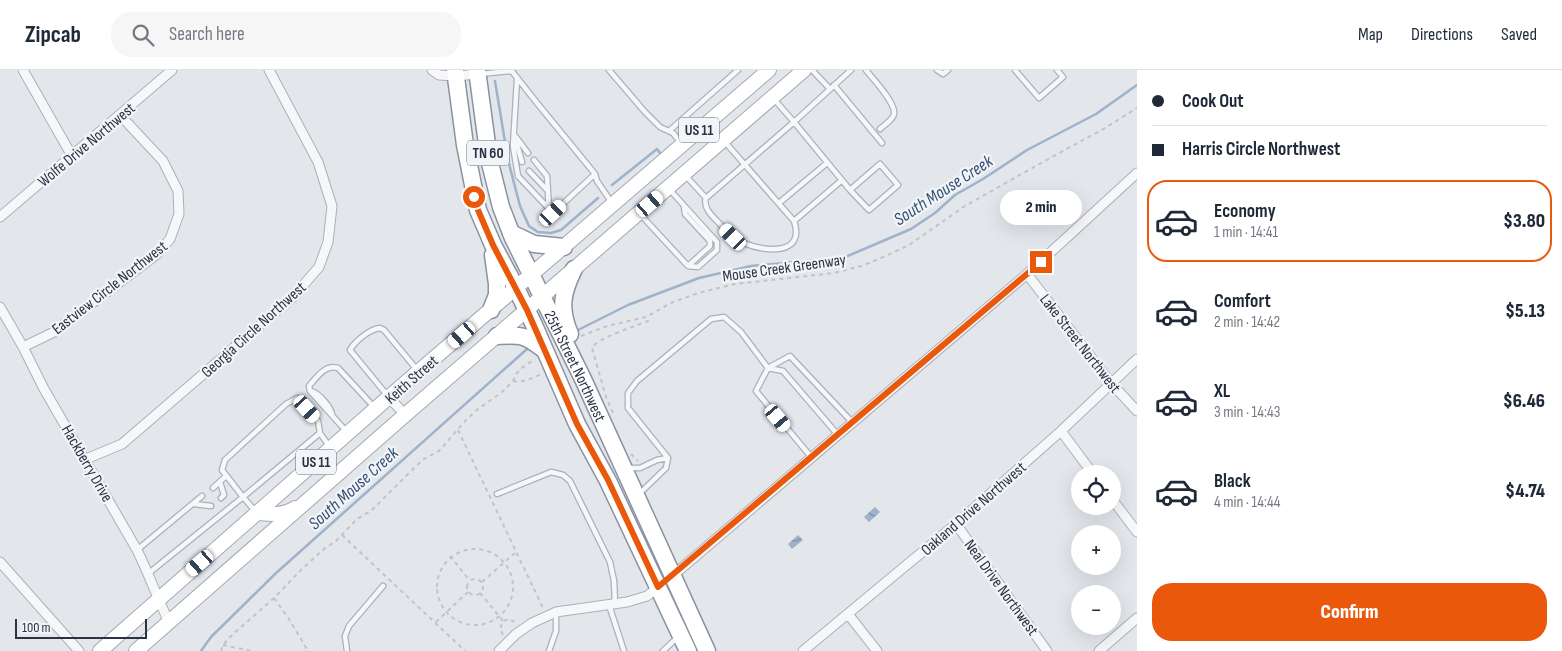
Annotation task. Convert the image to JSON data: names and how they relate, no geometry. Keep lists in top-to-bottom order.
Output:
{
  "streets": {
    "highway": ["TN 60", "25th Street Northwest"],
    "main road": ["US 11", "Keith Street"],
    "street": [
      "Wolfe Drive Northwest",
      "Eastview Circle Northwest",
      "Georgia Circle Northwest",
      "Lake Street Northwest",
      "Hackberry Drive",
      "Oakland Drive Northwest",
      "Neal Drive Northwest"
    ],
    "path": ["Mouse Creek Greenway"]
  },
  "crossings": [
    ["Wolfe Drive Northwest", "Eastview Circle Northwest"],
    ["Eastview Circle Northwest", "Hackberry Drive"],
    ["Georgia Circle Northwest", "Hackberry Drive"],
    ["Lake Street Northwest", "Oakland Drive Northwest"],
    ["25th Street Northwest", "Keith Street"],
    ["Keith Street", "Hackberry Drive"],
    ["Oakland Drive Northwest", "Neal Drive Northwest"]
  ],
  "water": ["South Mouse Creek"],
  "scale_bar": "100 m",
  "page": {
    "header": "Zipcab",
    "search": "Search here",
    "nav": ["Map", "Directions", "Saved"],
    "banner": ["Cook Out", "Harris Circle Northwest"],
    "list": [
      {
        "name": "Economy",
        "note": "1 min · 14:41",
        "value": "$3.80"
      },
      {
        "name": "Comfort",
        "note": "2 min · 14:42",
        "value": "$5.13"
      },
      {
        "name": "XL",
        "note": "3 min · 14:43",
        "value": "$6.46"
      },
      {
        "name": "Black",
        "note": "4 min · 14:44",
        "value": "$4.74"
      }
    ],
    "bubble": "2 min",
    "map_buttons": ["+", "−"],
    "buttons": "Confirm",
    "scale": "100 m"
  }
}
